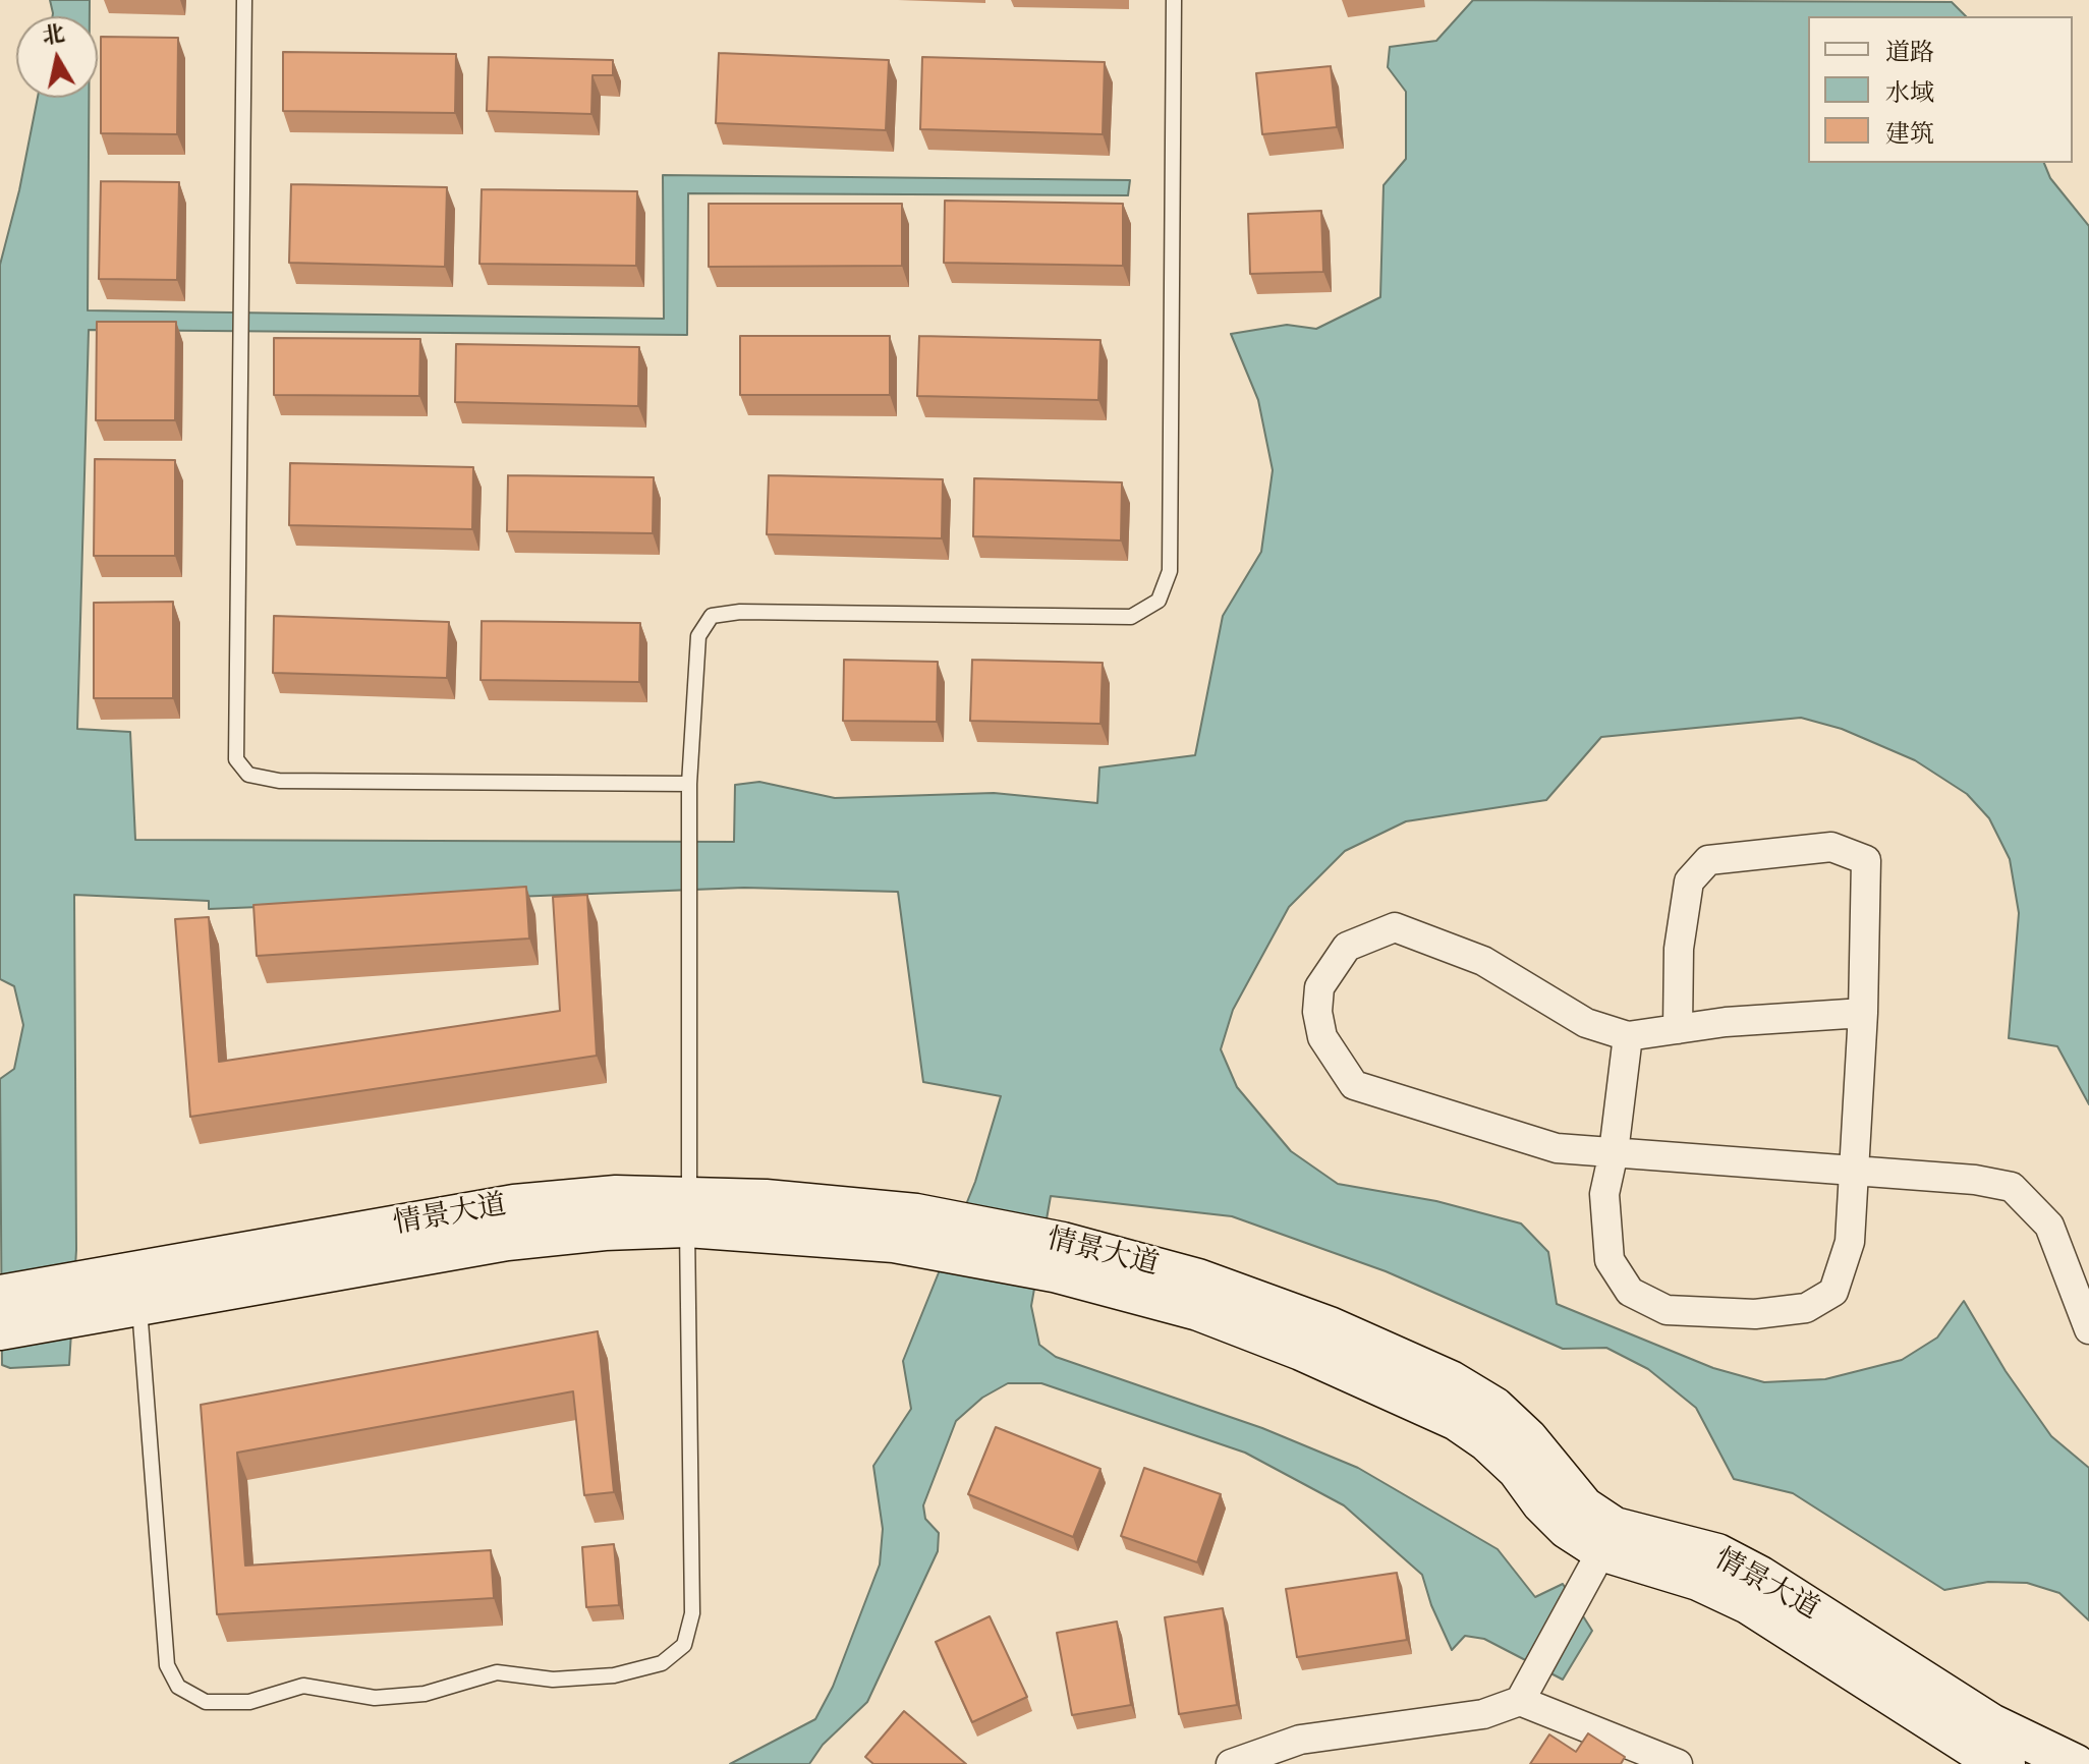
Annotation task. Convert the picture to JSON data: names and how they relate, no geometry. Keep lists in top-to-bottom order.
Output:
{
  "streets": {
    "street": ["情景大道"]
  },
  "legend": ["道路", "水域", "建筑"],
  "north": "top"
}
